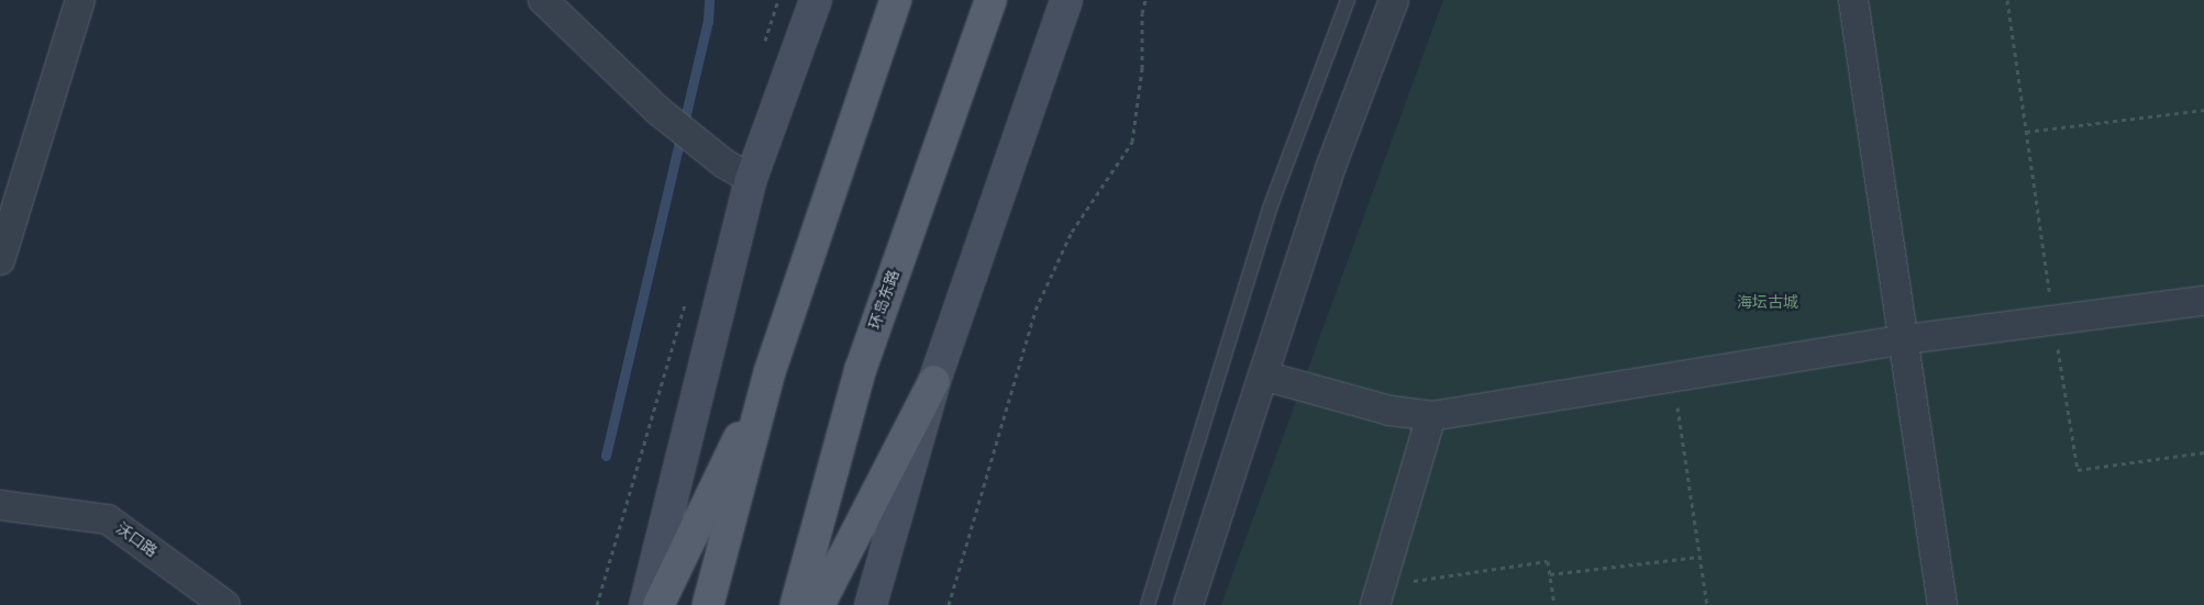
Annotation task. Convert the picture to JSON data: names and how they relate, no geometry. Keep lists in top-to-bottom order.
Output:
{
  "streets": {
    "main road": ["环岛东路"],
    "street": ["沃口路"]
  },
  "parks": ["海坛古城"]
}
